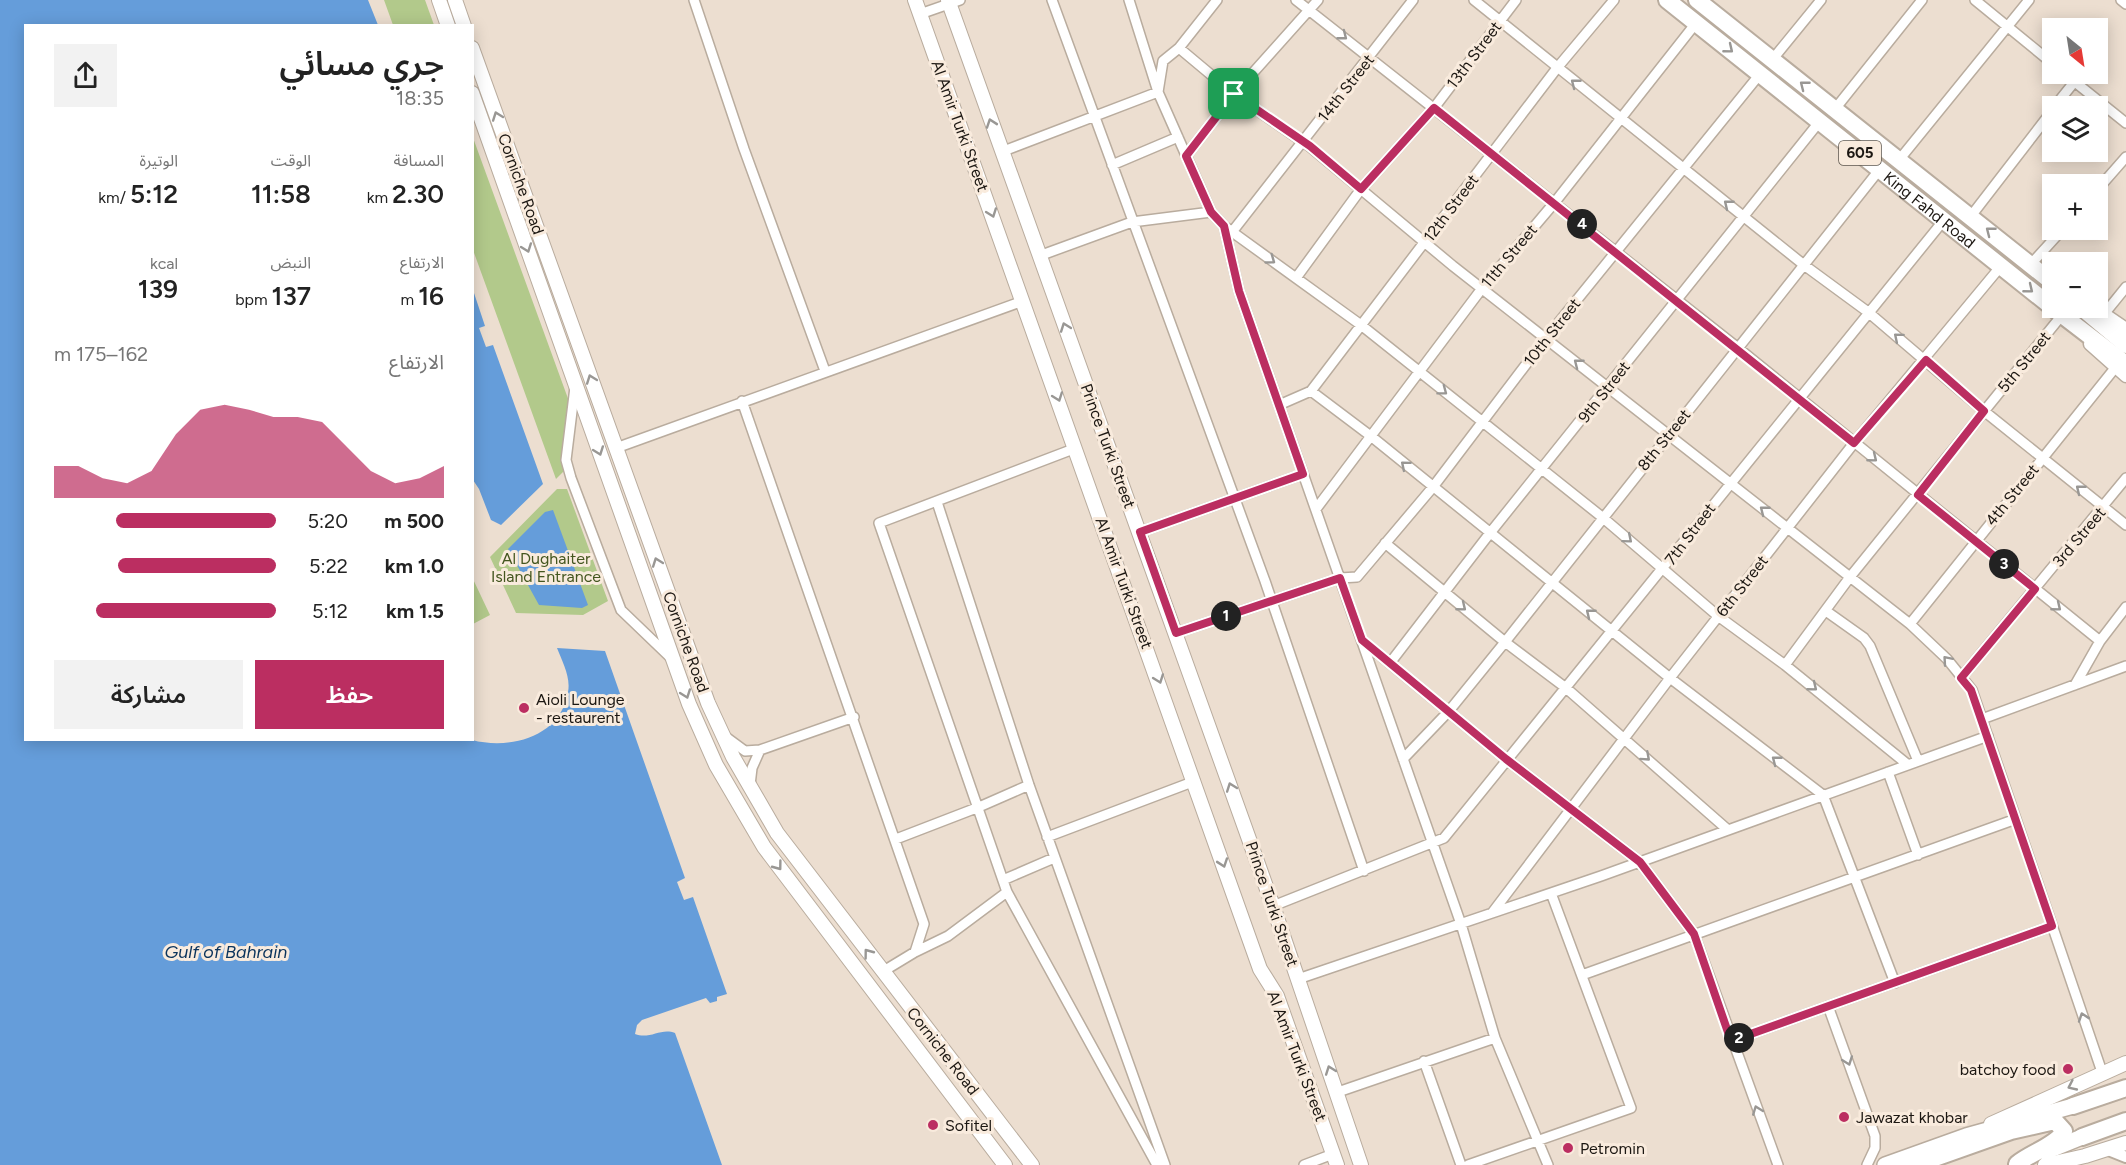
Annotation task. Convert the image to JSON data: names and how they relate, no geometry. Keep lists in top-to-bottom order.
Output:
{
  "streets": {
    "highway": ["605", "King Fahd Road"],
    "main road": ["Al Amir Turki Street", "Corniche Road", "Prince Turki Street"],
    "street": [
      "13th Street",
      "14th Street",
      "12th Street",
      "11th Street",
      "10th Street",
      "5th Street",
      "9th Street",
      "8th Street",
      "4th Street",
      "7th Street",
      "3rd Street",
      "6th Street"
    ]
  },
  "crossings": [
    ["King Fahd Road", "11th Street"],
    ["King Fahd Road", "10th Street"],
    ["King Fahd Road", "9th Street"],
    ["King Fahd Road", "8th Street"],
    ["King Fahd Road", "4th Street"],
    ["King Fahd Road", "7th Street"],
    ["King Fahd Road", "6th Street"],
    ["10th Street", "Prince Turki Street"],
    ["Prince Turki Street", "7th Street"]
  ],
  "one_way": ["Al Amir Turki Street", "Prince Turki Street"],
  "water": ["Gulf of Bahrain"],
  "parks": ["Al Dughaiter Island Entrance"],
  "places": [
    "Aioli Lounge - restaurent",
    "batchoy food",
    "Jawazat khobar",
    "Sofitel",
    "Petromin"
  ],
  "north": "bottom right",
  "page": {
    "map_buttons": ["+", "−"],
    "heading": ["جري مسائي", "18:35"],
    "stats": [
      ["المسافة", "2.30 km"],
      ["الوقت", "11:58"],
      ["الوتيرة", "5:12 /km"],
      ["الارتفاع", "16 m"],
      ["النبض", "137 bpm"],
      ["kcal", "139"]
    ],
    "pins": [
      "4",
      "3",
      "1",
      "2"
    ],
    "chart": ["الارتفاع", "162–175 m"],
    "list": [
      {
        "name": "500 m",
        "note": "5:20"
      },
      {
        "name": "1.0 km",
        "note": "5:22"
      },
      {
        "name": "1.5 km",
        "note": "5:12"
      }
    ],
    "buttons": ["حفظ", "مشاركة"]
  }
}
